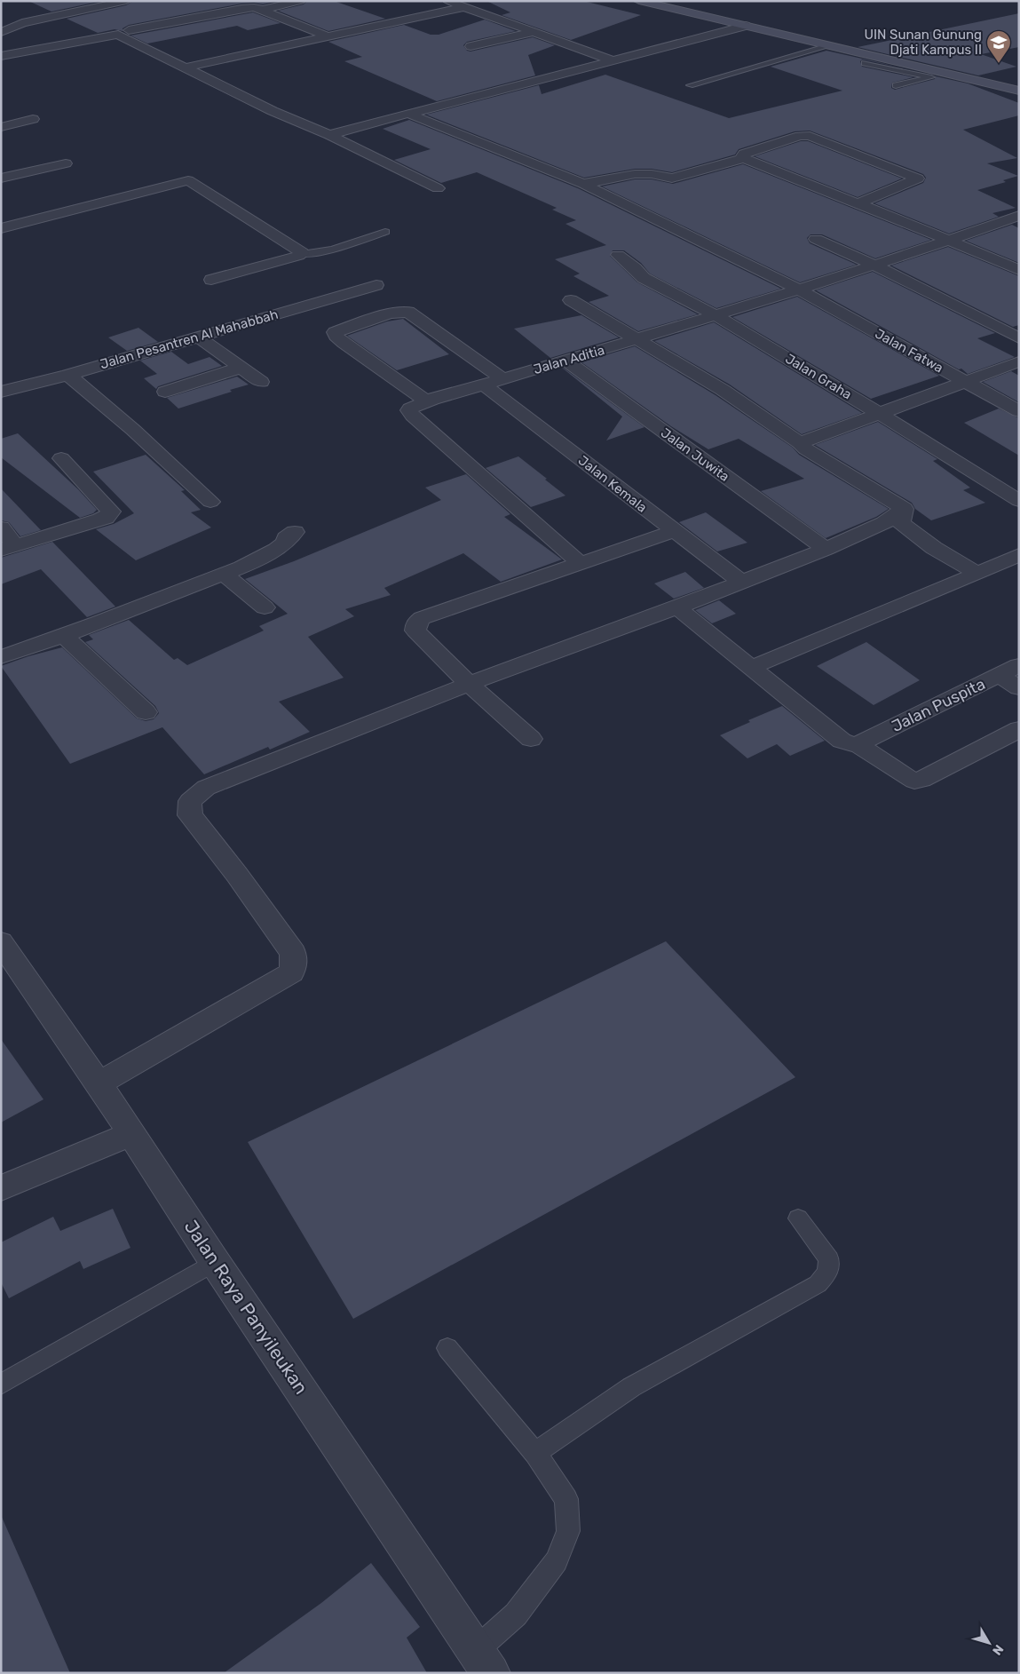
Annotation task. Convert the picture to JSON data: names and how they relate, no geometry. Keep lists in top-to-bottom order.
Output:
{
  "streets": {
    "street": [
      "Jalan Pesantren Al Mahabbah",
      "Jalan Fatwa",
      "Jalan Aditia",
      "Jalan Graha",
      "Jalan Juwita",
      "Jalan Kemala",
      "Jalan Puspita",
      "Jalan Raya Panyileukan"
    ]
  },
  "crossings": [
    ["Jalan Fatwa", "Jalan Aditia"],
    ["Jalan Aditia", "Jalan Graha"],
    ["Jalan Aditia", "Jalan Juwita"],
    ["Jalan Aditia", "Jalan Kemala"]
  ],
  "places": {
    "school or university": ["UIN Sunan Gunung Djati Kampus II"]
  },
  "north": "bottom right"
}
